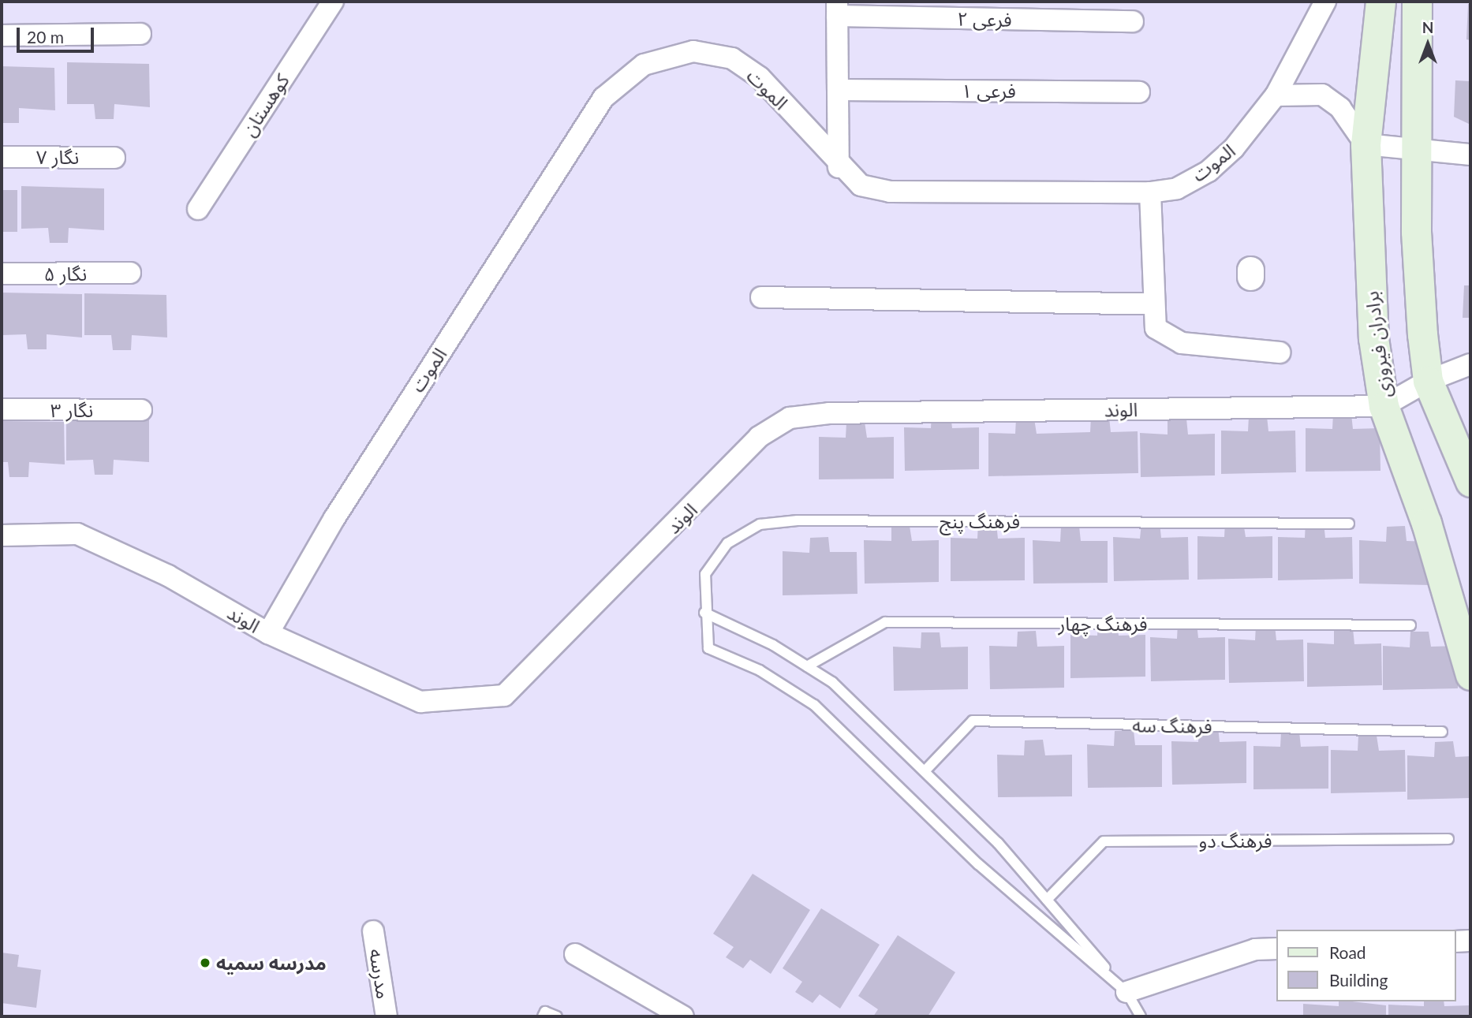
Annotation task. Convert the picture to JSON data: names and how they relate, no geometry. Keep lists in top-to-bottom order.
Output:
{
  "streets": {
    "main road": ["برادران فیروزی"],
    "street": [
      "فرعی ۲",
      "الموت",
      "فرعی ۱",
      "کوهستان",
      "نگار ۷",
      "نگار ۵",
      "الوند",
      "نگار ۳",
      "مدرسه"
    ],
    "lane": [
      "فرهنگ پنج",
      "فرهنگ چهار",
      "فرهنگ سه",
      "فرهنگ دو"
    ]
  },
  "crossings": [
    ["الموت", "الوند"],
    ["برادران فیروزی", "الوند"]
  ],
  "places": ["مدرسه سمیه"],
  "legend": ["Road", "Building"],
  "scale_bar": "20 m",
  "north": "top"
}
